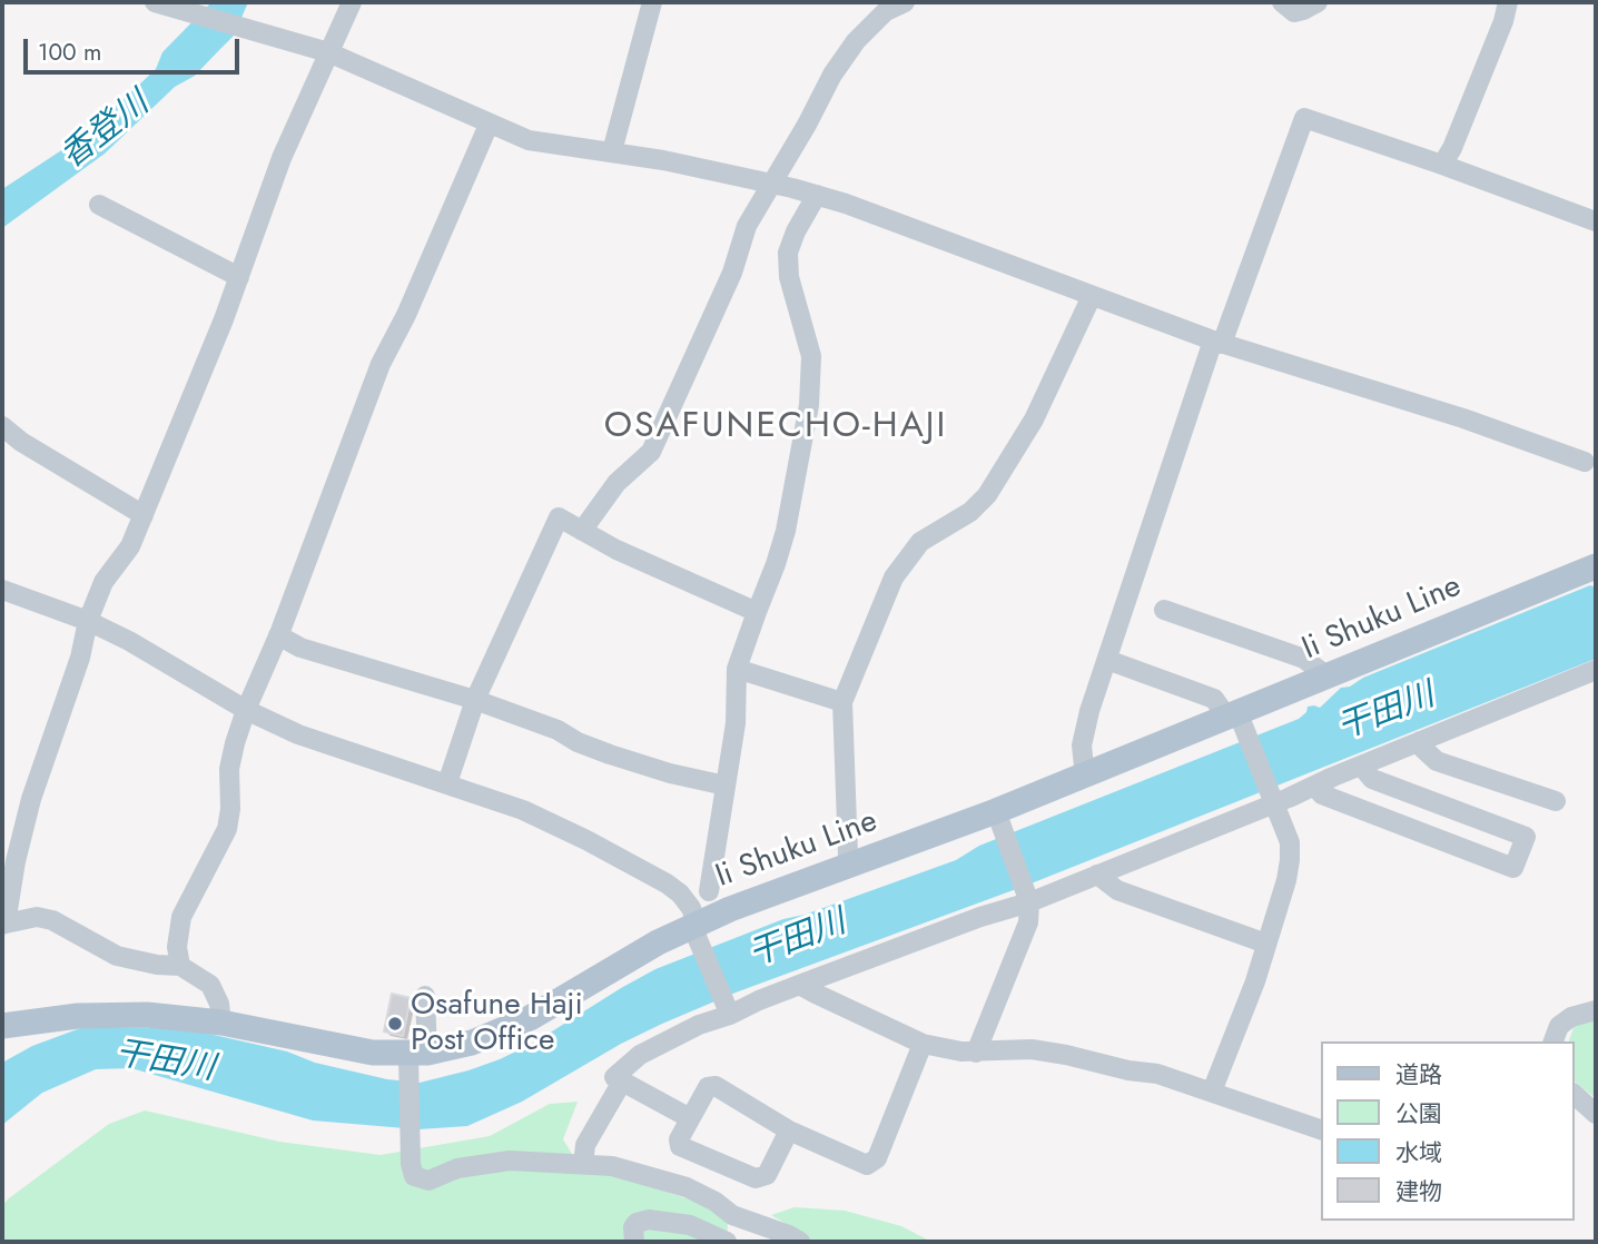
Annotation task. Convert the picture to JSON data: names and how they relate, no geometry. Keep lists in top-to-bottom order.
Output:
{
  "streets": {
    "main road": ["Ii Shuku Line"]
  },
  "districts": ["OSAFUNECHO-HAJI"],
  "water": ["香登川", "干田川"],
  "places": ["Osafune Haji Post Office"],
  "legend": [
    "道路",
    "公園",
    "水域",
    "建物"
  ],
  "scale_bar": "100 m"
}
